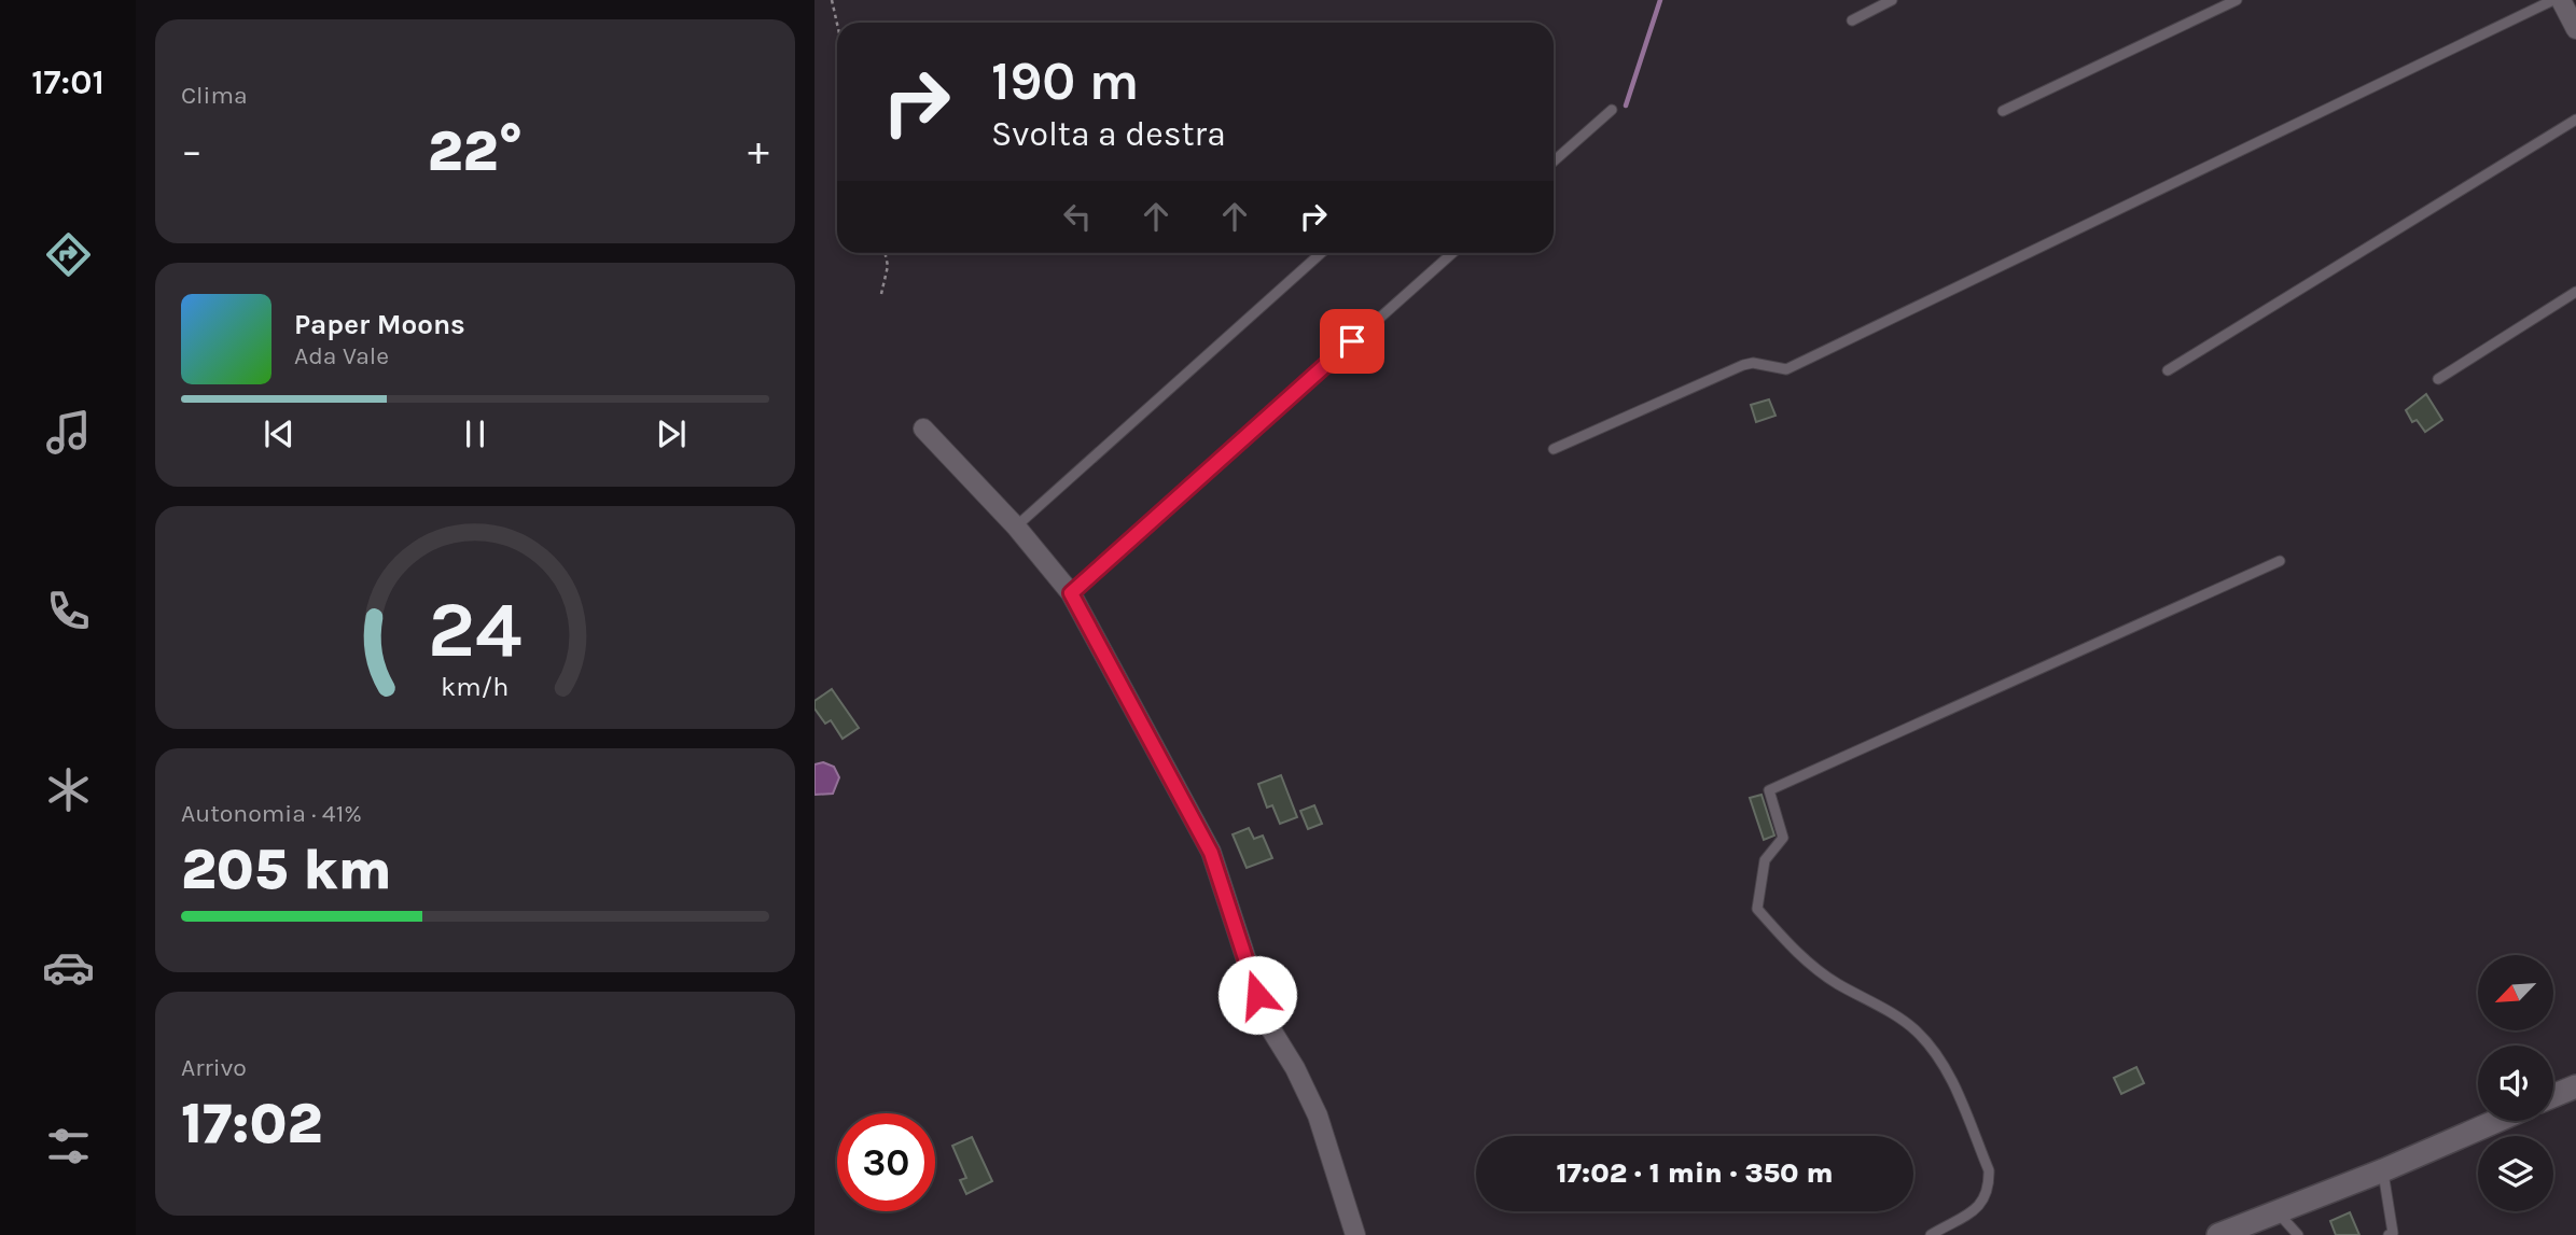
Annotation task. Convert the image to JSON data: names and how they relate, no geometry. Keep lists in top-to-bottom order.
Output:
{
  "north": "bottom left",
  "page": {
    "tabs": "17:01",
    "tile": [
      "Clima",
      ["Autonomia · 41%", "205 km"],
      ["Arrivo", "17:02"]
    ],
    "turn": ["190 m", "Svolta a destra"],
    "heat": ["−", "22°", "+"],
    "song": ["Paper Moons", "Ada Vale"],
    "limit": "30",
    "trip": "17:02 · 1 min · 350 m",
    "gauge": ["24", "km/h"]
  }
}
